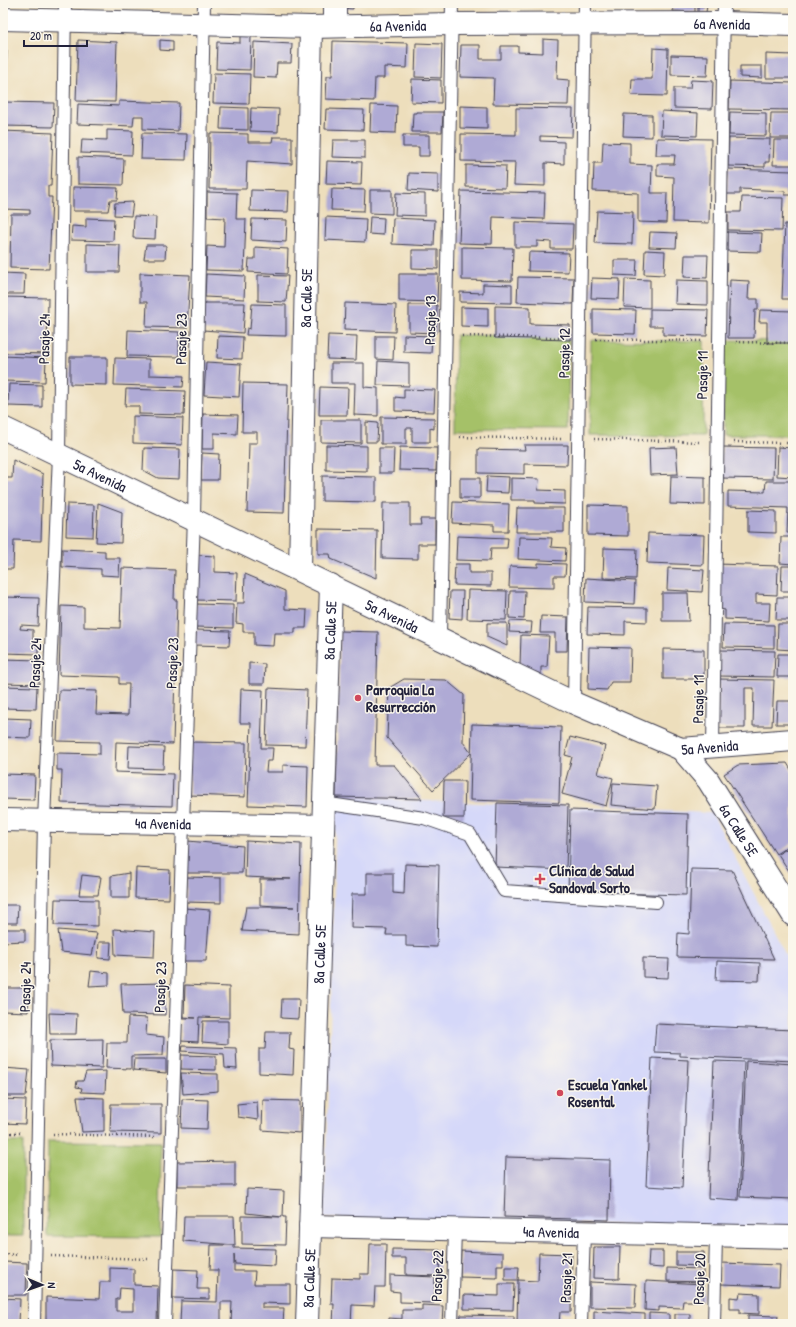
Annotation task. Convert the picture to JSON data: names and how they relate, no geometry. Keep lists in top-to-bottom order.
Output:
{
  "streets": {
    "street": [
      "6a Avenida",
      "8a Calle SE",
      "5a Avenida",
      "4a Avenida",
      "6a Calle SE"
    ],
    "lane": [
      "Pasaje 13",
      "Pasaje 24",
      "Pasaje 23",
      "Pasaje 12",
      "Pasaje 11",
      "Pasaje 22",
      "Pasaje 21",
      "Pasaje 20"
    ]
  },
  "crossings": [
    ["6a Avenida", "8a Calle SE"],
    ["6a Avenida", "Pasaje 13"],
    ["6a Avenida", "Pasaje 24"],
    ["6a Avenida", "Pasaje 23"],
    ["6a Avenida", "Pasaje 12"],
    ["6a Avenida", "Pasaje 11"],
    ["8a Calle SE", "5a Avenida"],
    ["8a Calle SE", "4a Avenida"],
    ["Pasaje 13", "5a Avenida"],
    ["Pasaje 24", "5a Avenida"],
    ["Pasaje 24", "4a Avenida"],
    ["Pasaje 23", "5a Avenida"],
    ["Pasaje 23", "4a Avenida"],
    ["Pasaje 12", "5a Avenida"],
    ["Pasaje 11", "5a Avenida"],
    ["5a Avenida", "6a Calle SE"],
    ["4a Avenida", "Pasaje 22"],
    ["4a Avenida", "Pasaje 21"],
    ["4a Avenida", "Pasaje 20"]
  ],
  "places": {
    "other": ["Parroquia La Resurrección", "Escuela Yankel Rosental"],
    "health": ["Clínica de Salud Sandoval Sorto"]
  },
  "scale_bar": "20 m",
  "north": "right"
}
